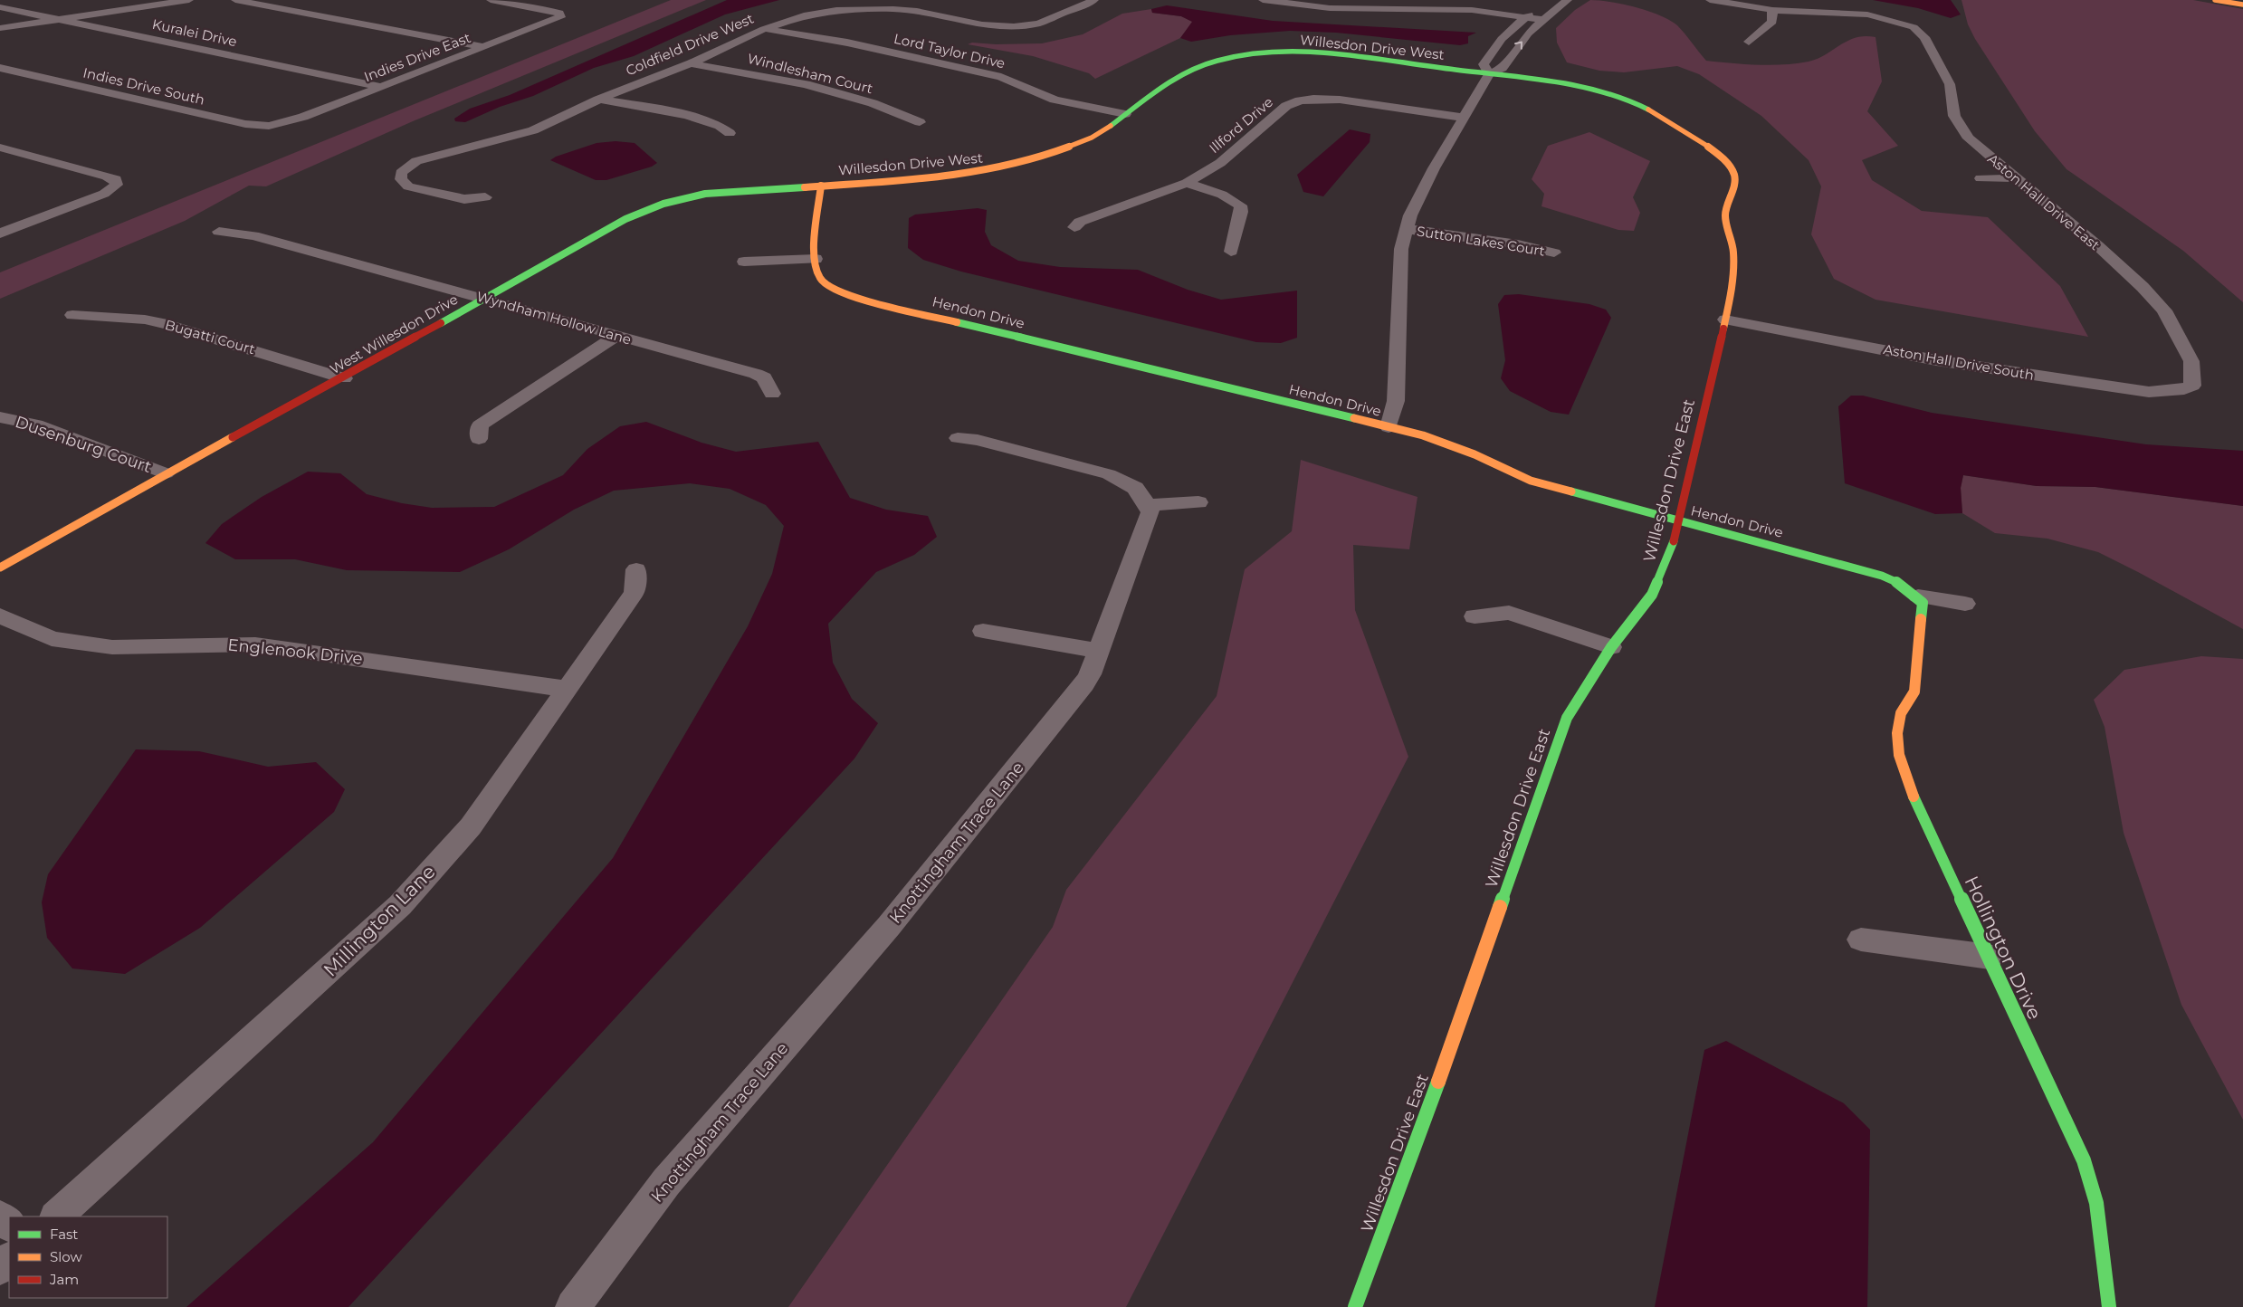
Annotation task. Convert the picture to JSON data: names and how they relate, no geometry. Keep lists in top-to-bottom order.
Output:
{
  "streets": {
    "main road": [
      "Willesdon Drive West",
      "Hendon Drive",
      "West Willesdon Drive",
      "Willesdon Drive East",
      "Hollington Drive"
    ],
    "street": [
      "Kuralei Drive",
      "Coldfield Drive West",
      "Lord Taylor Drive",
      "Indies Drive East",
      "Windlesham Court",
      "Indies Drive South",
      "Illford Drive",
      "Aston Hall Drive East",
      "Sutton Lakes Court",
      "Wyndham Hollow Lane",
      "Bugatti Court",
      "Aston Hall Drive South",
      "Dusenburg Court",
      "Englenook Drive",
      "Knottingham Trace Lane",
      "Millington Lane"
    ]
  },
  "crossings": [
    ["Kuralei Drive", "Indies Drive East"],
    ["Coldfield Drive West", "Lord Taylor Drive"],
    ["Coldfield Drive West", "Windlesham Court"],
    ["Willesdon Drive West", "Lord Taylor Drive"],
    ["Willesdon Drive West", "Hendon Drive"],
    ["Willesdon Drive West", "West Willesdon Drive"],
    ["Willesdon Drive West", "Willesdon Drive East"],
    ["Indies Drive East", "Indies Drive South"],
    ["Aston Hall Drive East", "Aston Hall Drive South"],
    ["Hendon Drive", "West Willesdon Drive"],
    ["Hendon Drive", "Willesdon Drive East"],
    ["Hendon Drive", "Hollington Drive"],
    ["Wyndham Hollow Lane", "West Willesdon Drive"],
    ["West Willesdon Drive", "Bugatti Court"],
    ["West Willesdon Drive", "Dusenburg Court"],
    ["Aston Hall Drive South", "Willesdon Drive East"],
    ["Englenook Drive", "Millington Lane"]
  ],
  "legend": ["Fast", "Slow", "Jam"]
}
